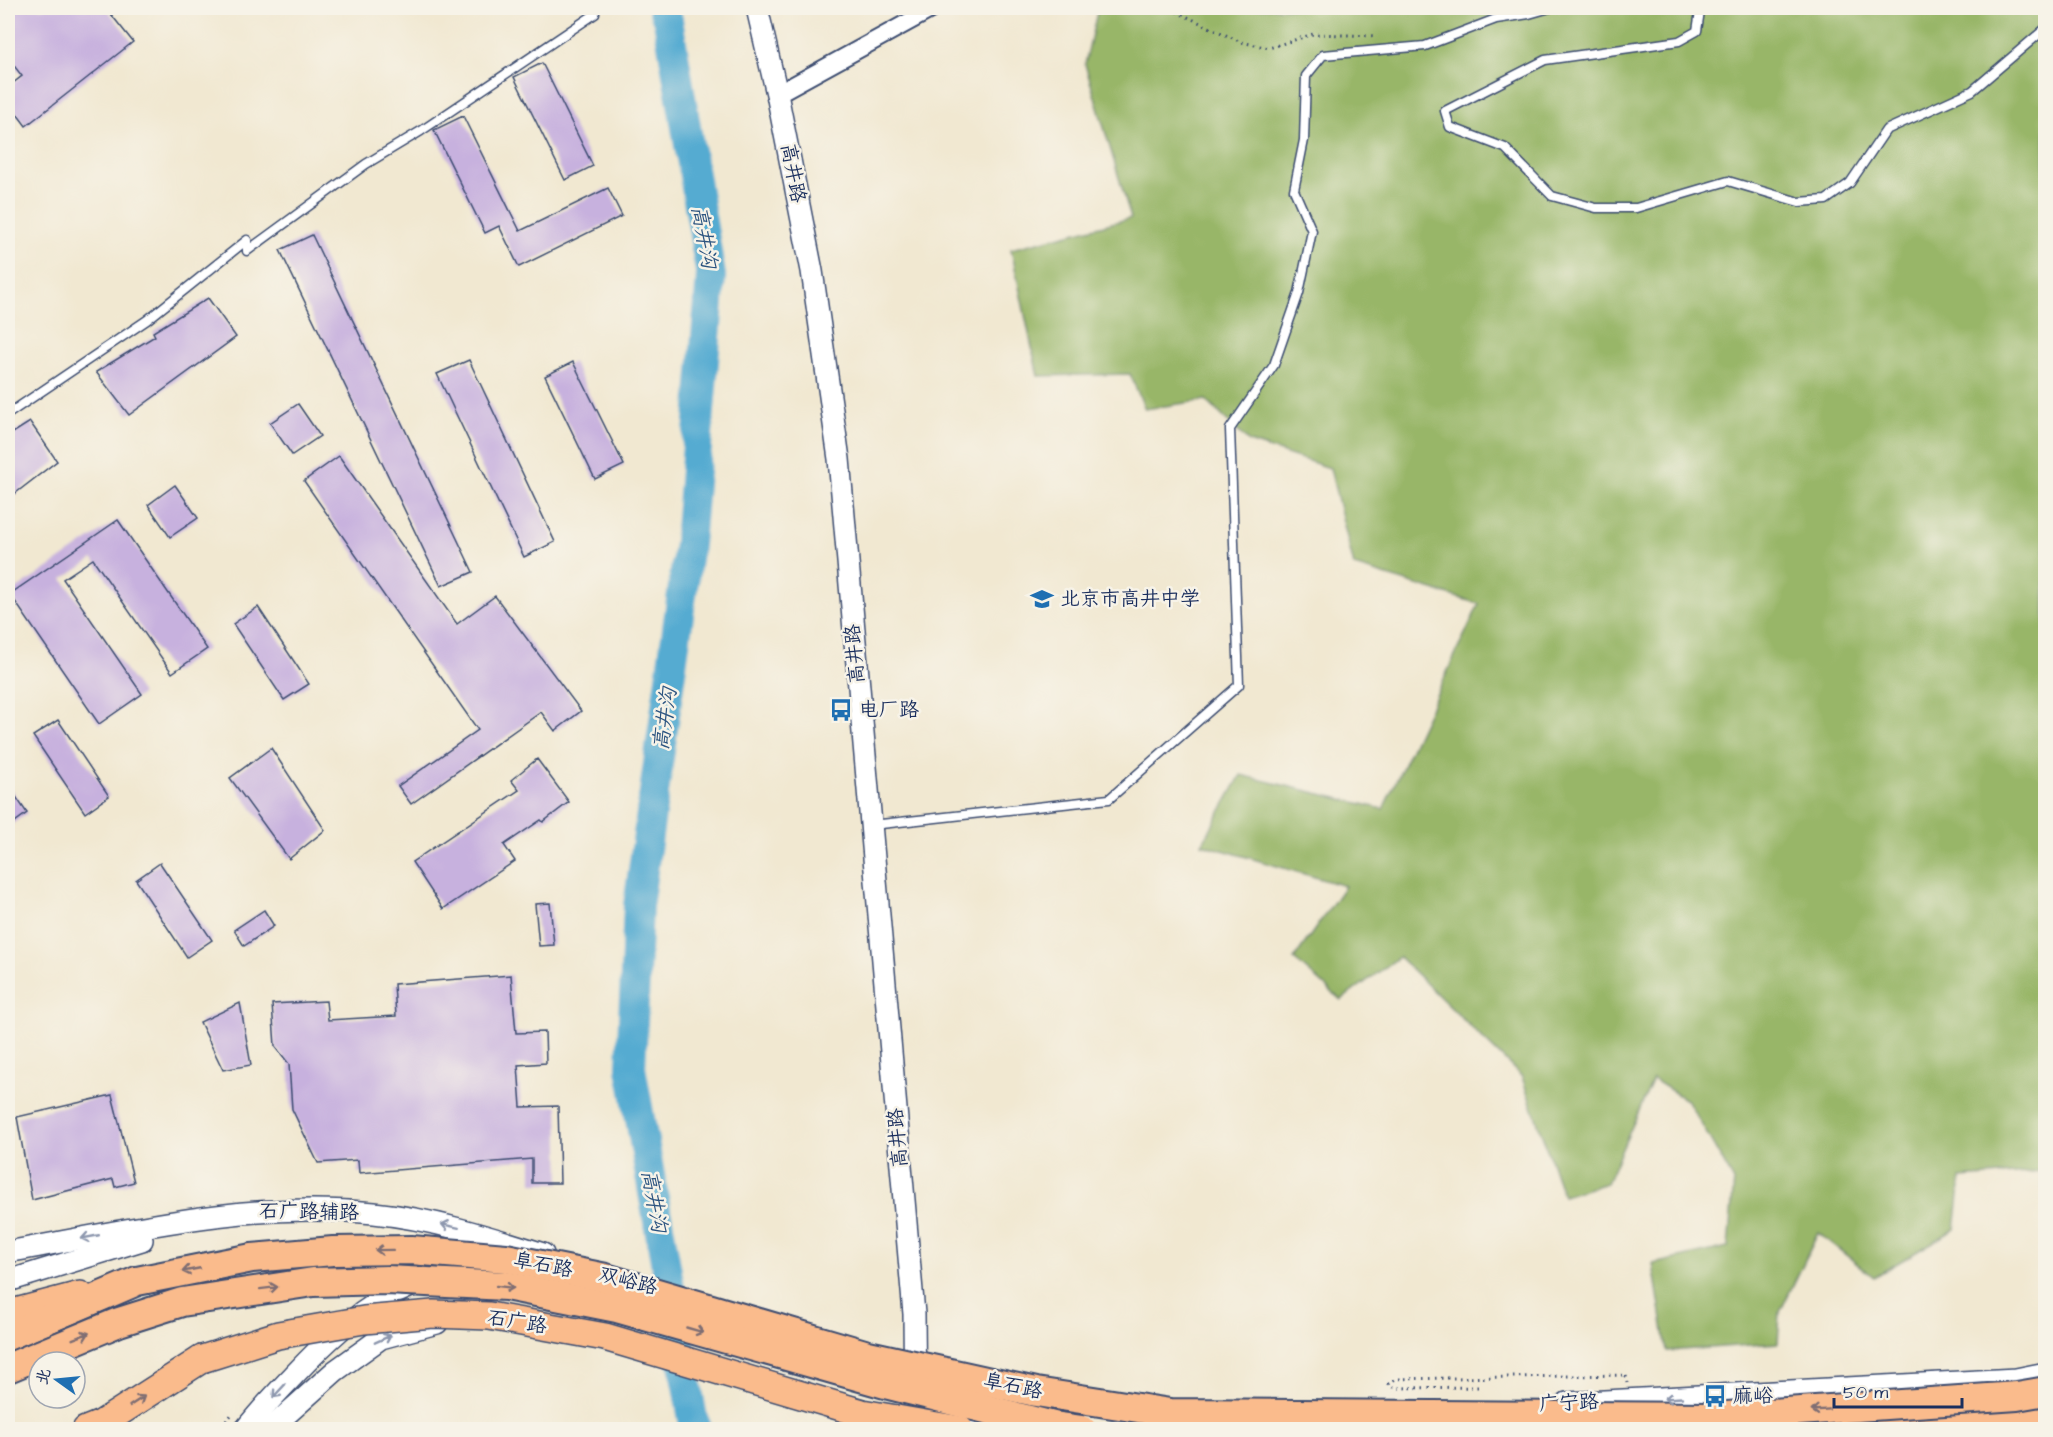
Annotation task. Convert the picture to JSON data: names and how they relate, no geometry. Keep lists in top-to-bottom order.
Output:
{
  "streets": {
    "highway": ["阜石路"],
    "main road": ["石广路"],
    "street": [
      "高井路",
      "石广路辅路",
      "双峪路",
      "广宁路"
    ]
  },
  "crossings": [
    ["高井路", "双峪路"],
    ["高井路", "广宁路"],
    ["石广路辅路", "双峪路"],
    ["双峪路", "广宁路"]
  ],
  "one_way": ["石广路", "广宁路"],
  "water": ["高井沟"],
  "places": {
    "school or university": ["北京市高井中学"],
    "bus stop": ["电厂路", "麻峪"]
  },
  "scale_bar": "50 m",
  "north": "left"
}
